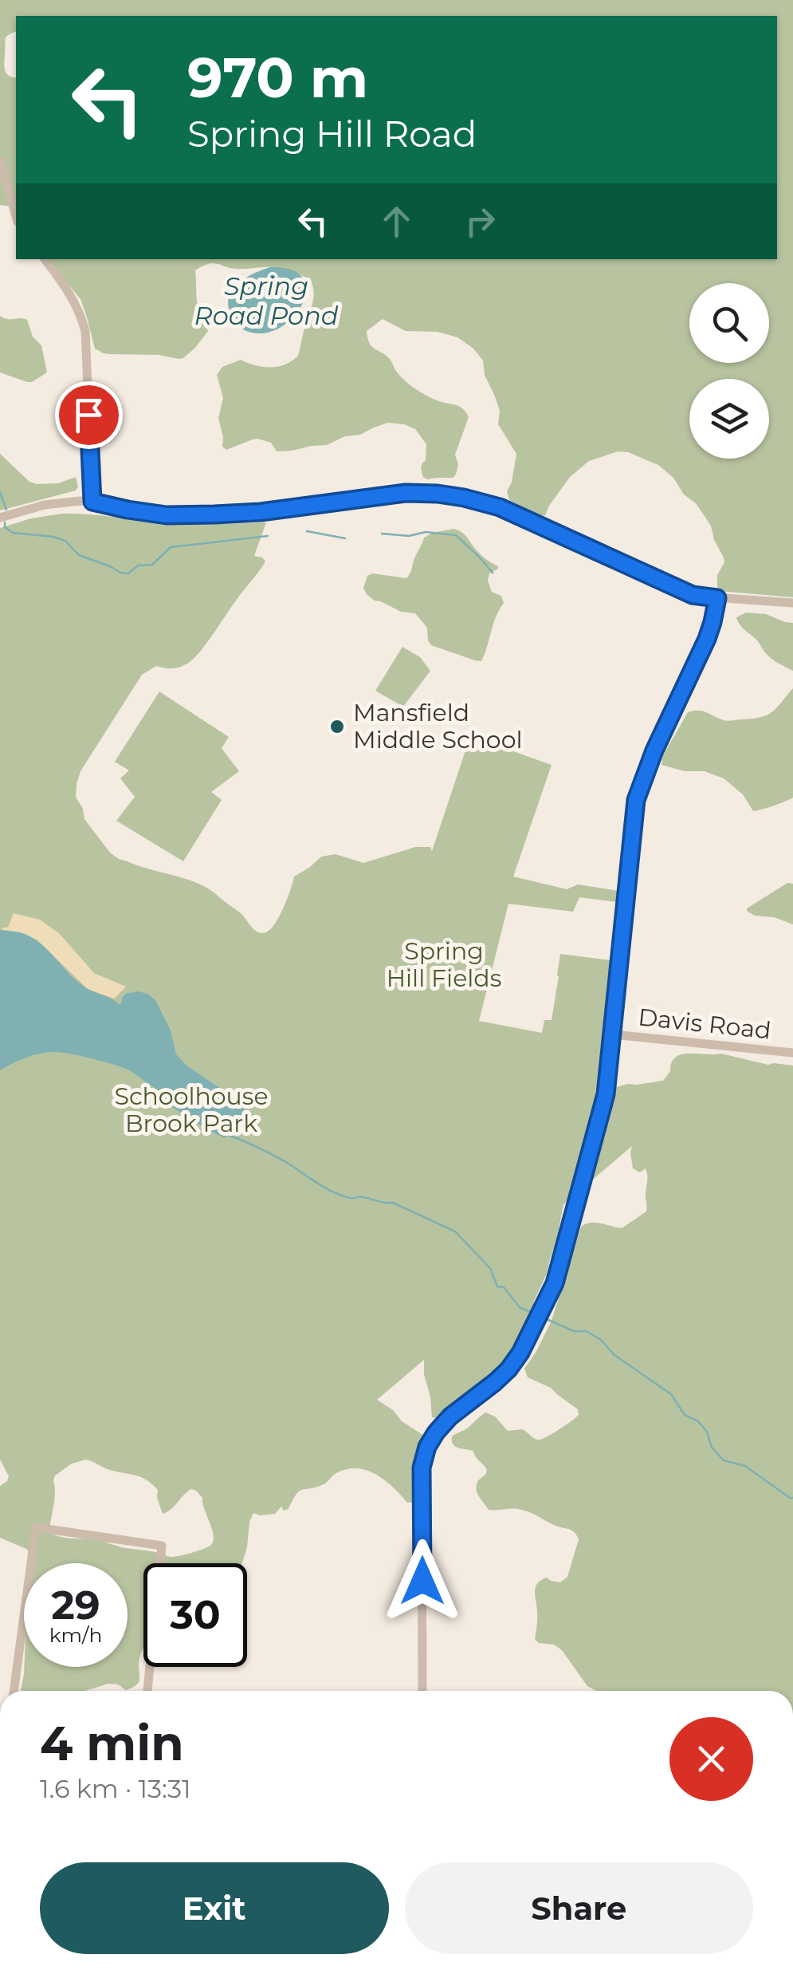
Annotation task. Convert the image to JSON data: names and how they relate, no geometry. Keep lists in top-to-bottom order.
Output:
{
  "streets": {
    "street": ["Davis Road"]
  },
  "water": ["Spring Road Pond"],
  "parks": ["Spring Hill Fields", "Schoolhouse Brook Park"],
  "places": ["Mansfield Middle School"],
  "page": {
    "turn": ["970 m", "Spring Hill Road"],
    "speed": "29 km/h",
    "limit": "30",
    "heading": ["4 min", "1.6 km · 13:31"],
    "buttons": ["Exit", "Share"]
  }
}
